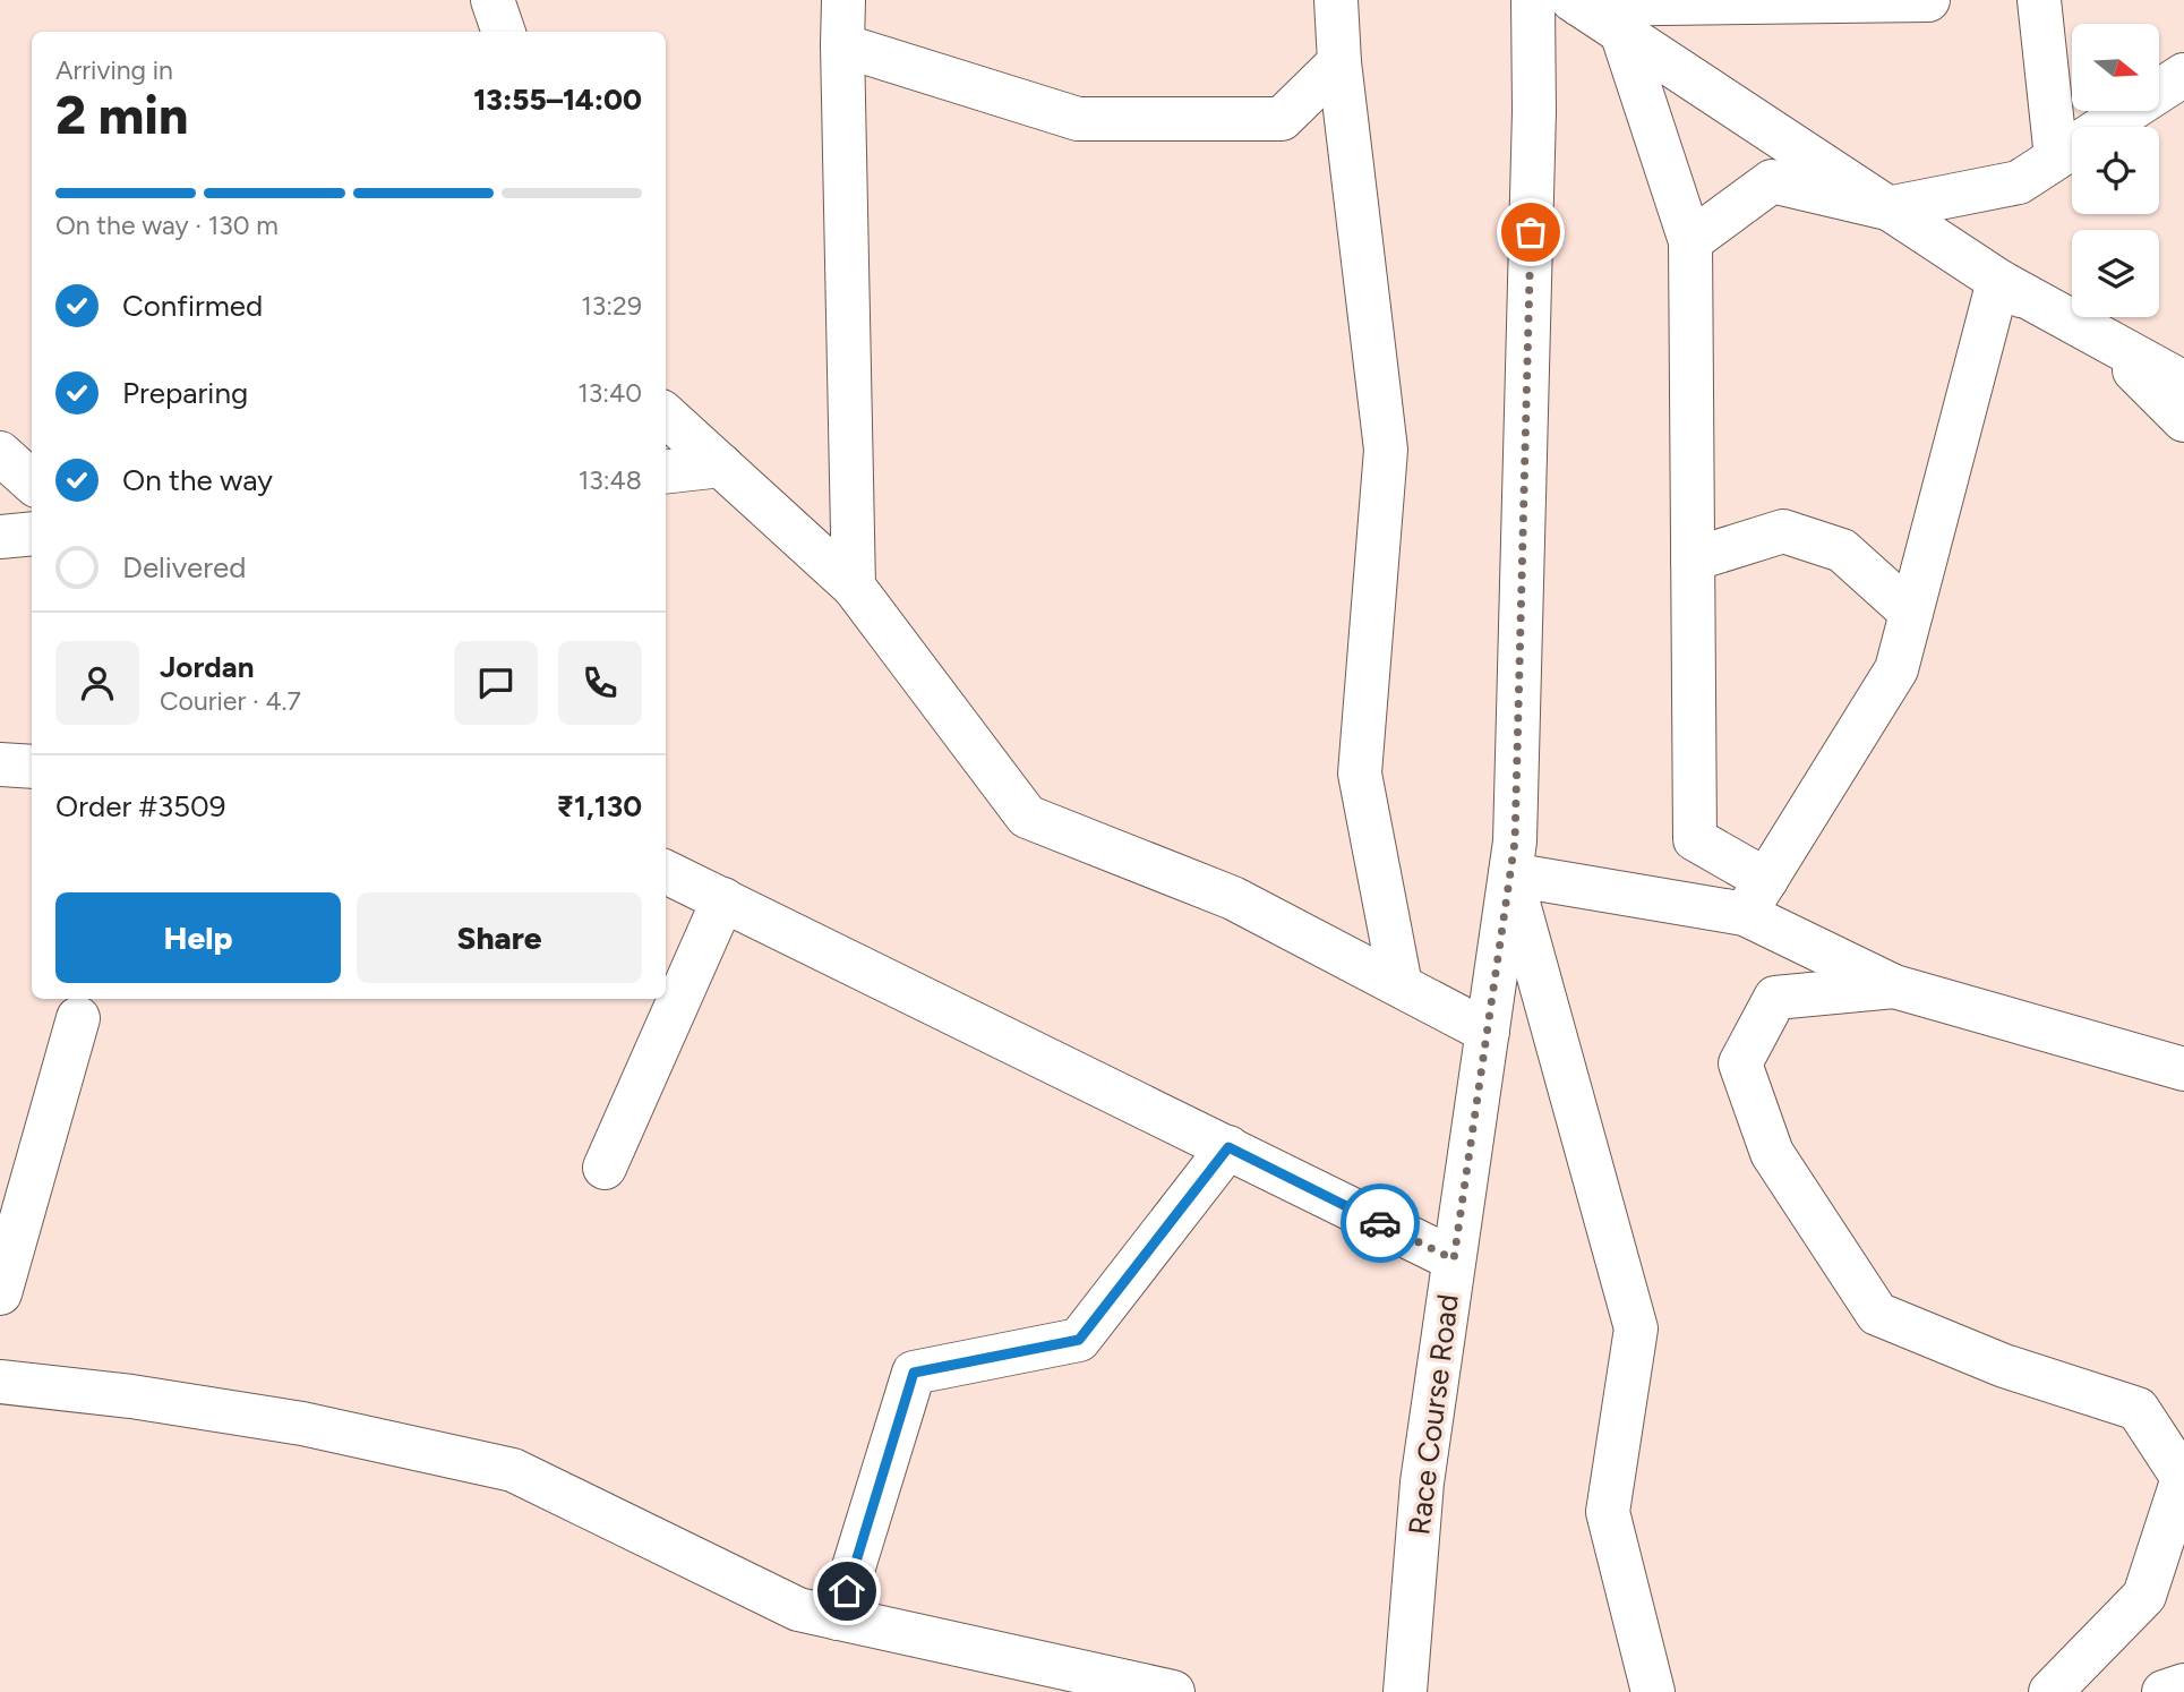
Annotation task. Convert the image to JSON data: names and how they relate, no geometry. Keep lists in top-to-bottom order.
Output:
{
  "streets": {
    "street": ["Race Course Road"]
  },
  "north": "right",
  "page": {
    "heading": ["2 min", "Arriving in", "13:55–14:00"],
    "panel": [
      "Jordan",
      "Courier · 4.7",
      "Order #3509",
      "₹1,130"
    ],
    "bar": "On the way · 130 m",
    "list": [
      ["Confirmed", "13:29"],
      ["Preparing", "13:40"],
      ["On the way", "13:48"],
      "Delivered"
    ],
    "buttons": ["Help", "Share"]
  }
}
